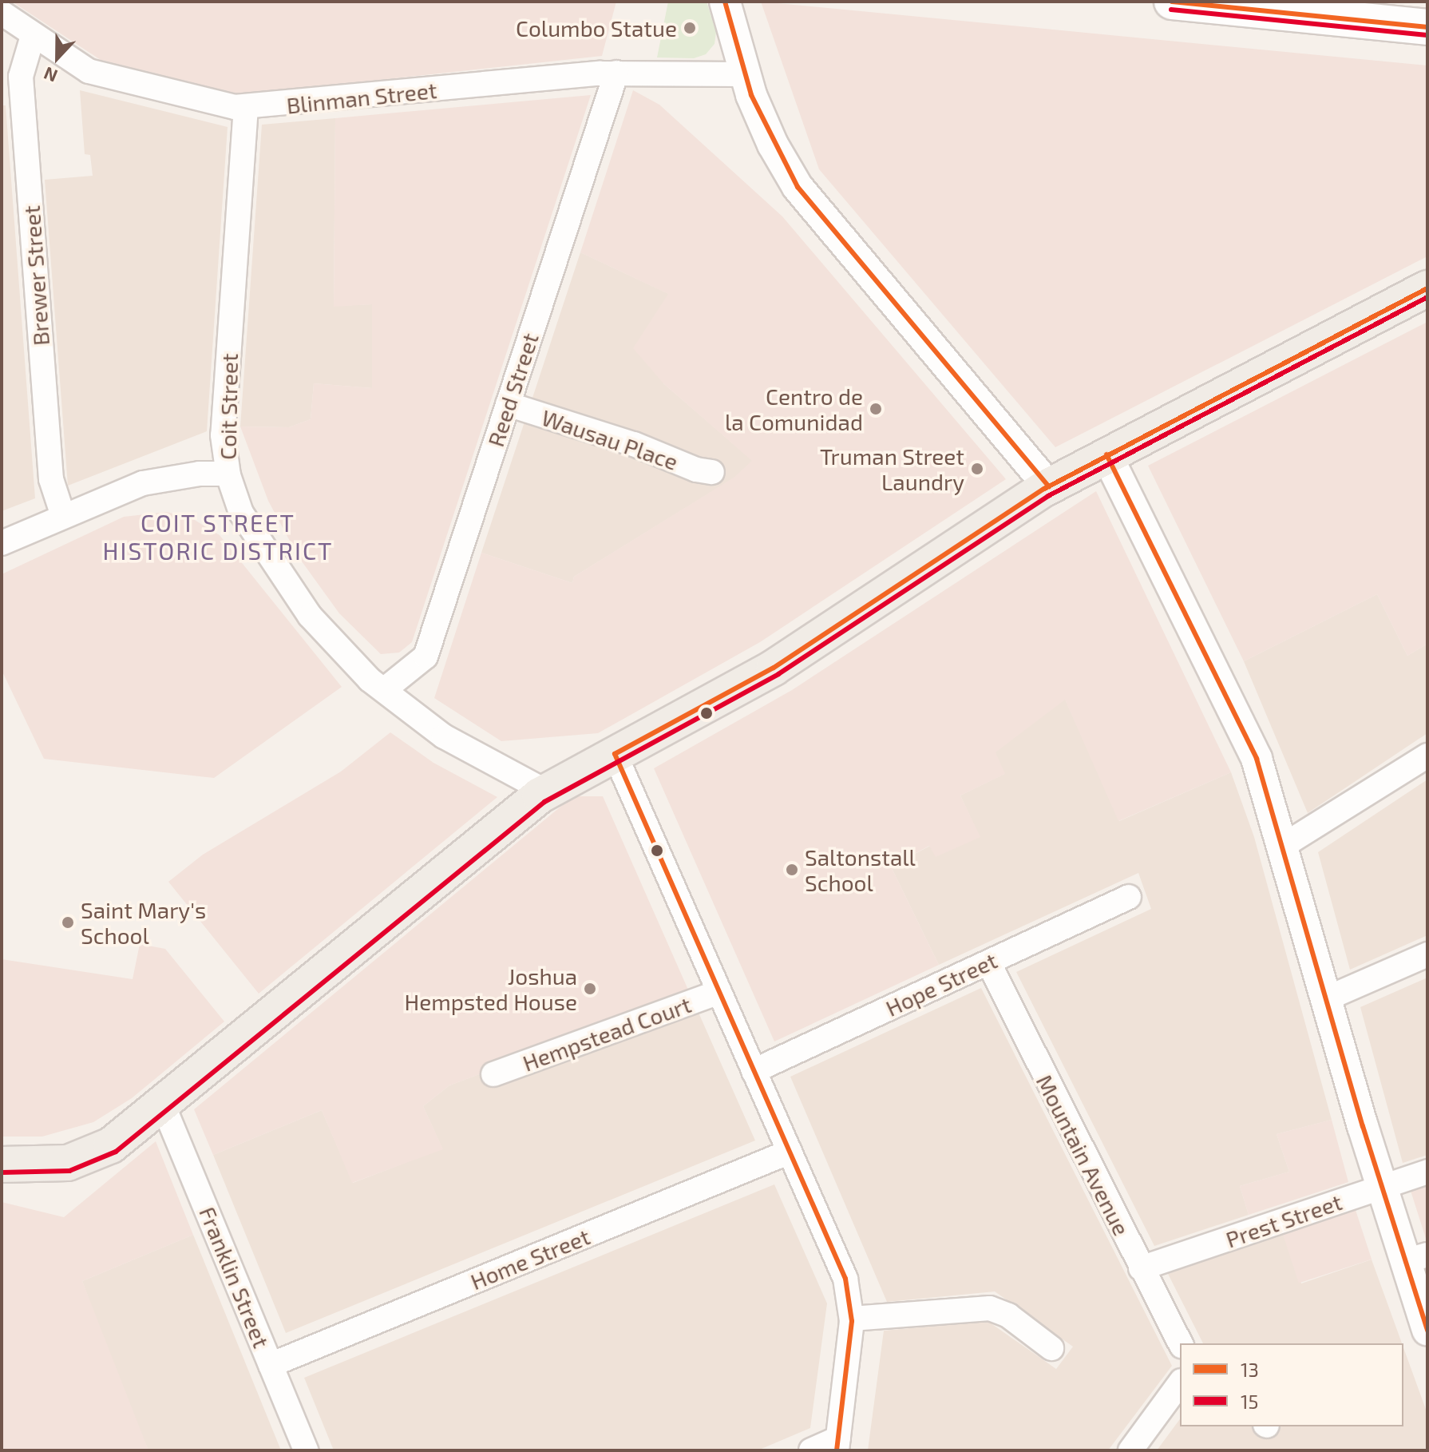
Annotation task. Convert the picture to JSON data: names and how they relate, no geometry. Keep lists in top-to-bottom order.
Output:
{
  "streets": {
    "street": [
      "Blinman Street",
      "Brewer Street",
      "Reed Street",
      "Coit Street",
      "Wausau Place",
      "Hope Street",
      "Hempstead Court",
      "Mountain Avenue",
      "Prest Street",
      "Home Street",
      "Franklin Street"
    ]
  },
  "crossings": [
    ["Blinman Street", "Brewer Street"],
    ["Blinman Street", "Reed Street"],
    ["Blinman Street", "Coit Street"],
    ["Reed Street", "Coit Street"],
    ["Reed Street", "Wausau Place"],
    ["Hope Street", "Mountain Avenue"],
    ["Mountain Avenue", "Prest Street"],
    ["Home Street", "Franklin Street"]
  ],
  "districts": ["COIT STREET HISTORIC DISTRICT"],
  "places": [
    "Columbo Statue",
    "Centro de la Comunidad",
    "Truman Street Laundry",
    "Saltonstall School",
    "Saint Mary's School",
    "Joshua Hempsted House"
  ],
  "lines": ["transit line 13", "transit line 15"],
  "legend": ["13", "15"],
  "north": "bottom"
}
